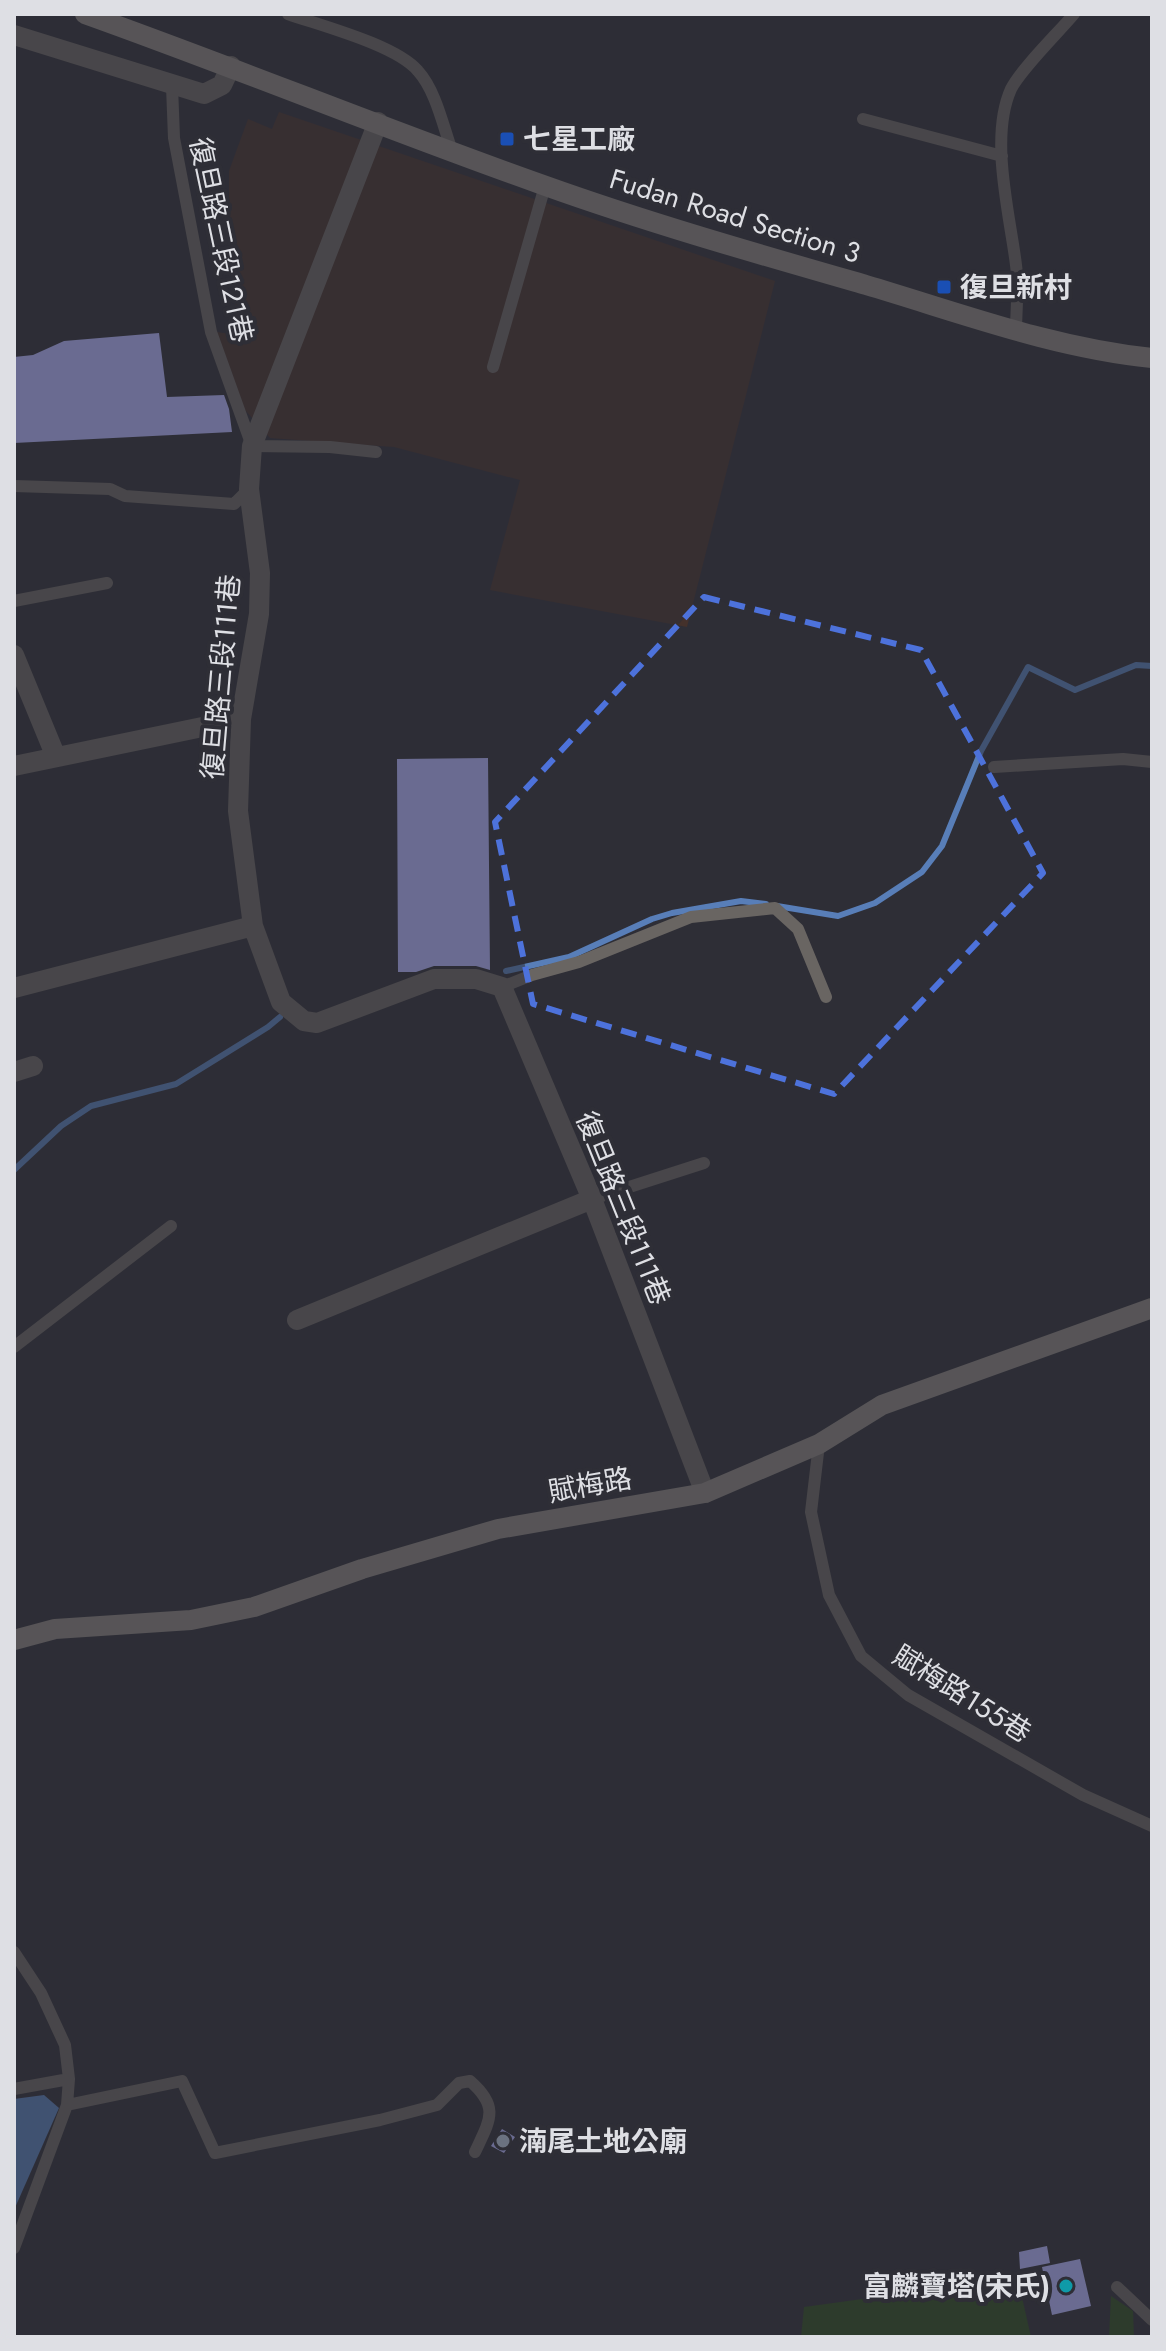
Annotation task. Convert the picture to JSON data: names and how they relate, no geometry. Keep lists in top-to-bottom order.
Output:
{
  "streets": {
    "street": ["Fudan Road Section 3", "復旦路三段111巷", "賦梅路"],
    "lane": ["復旦路三段121巷", "賦梅路155巷"]
  },
  "crossings": [
    ["Fudan Road Section 3", "復旦路三段111巷"],
    ["復旦路三段121巷", "復旦路三段111巷"],
    ["復旦路三段111巷", "賦梅路"],
    ["賦梅路", "賦梅路155巷"]
  ],
  "places": {
    "transit": ["七星工廠", "復旦新村"],
    "other": ["湳尾土地公廟", "富麟寶塔(宋氏)"]
  }
}
